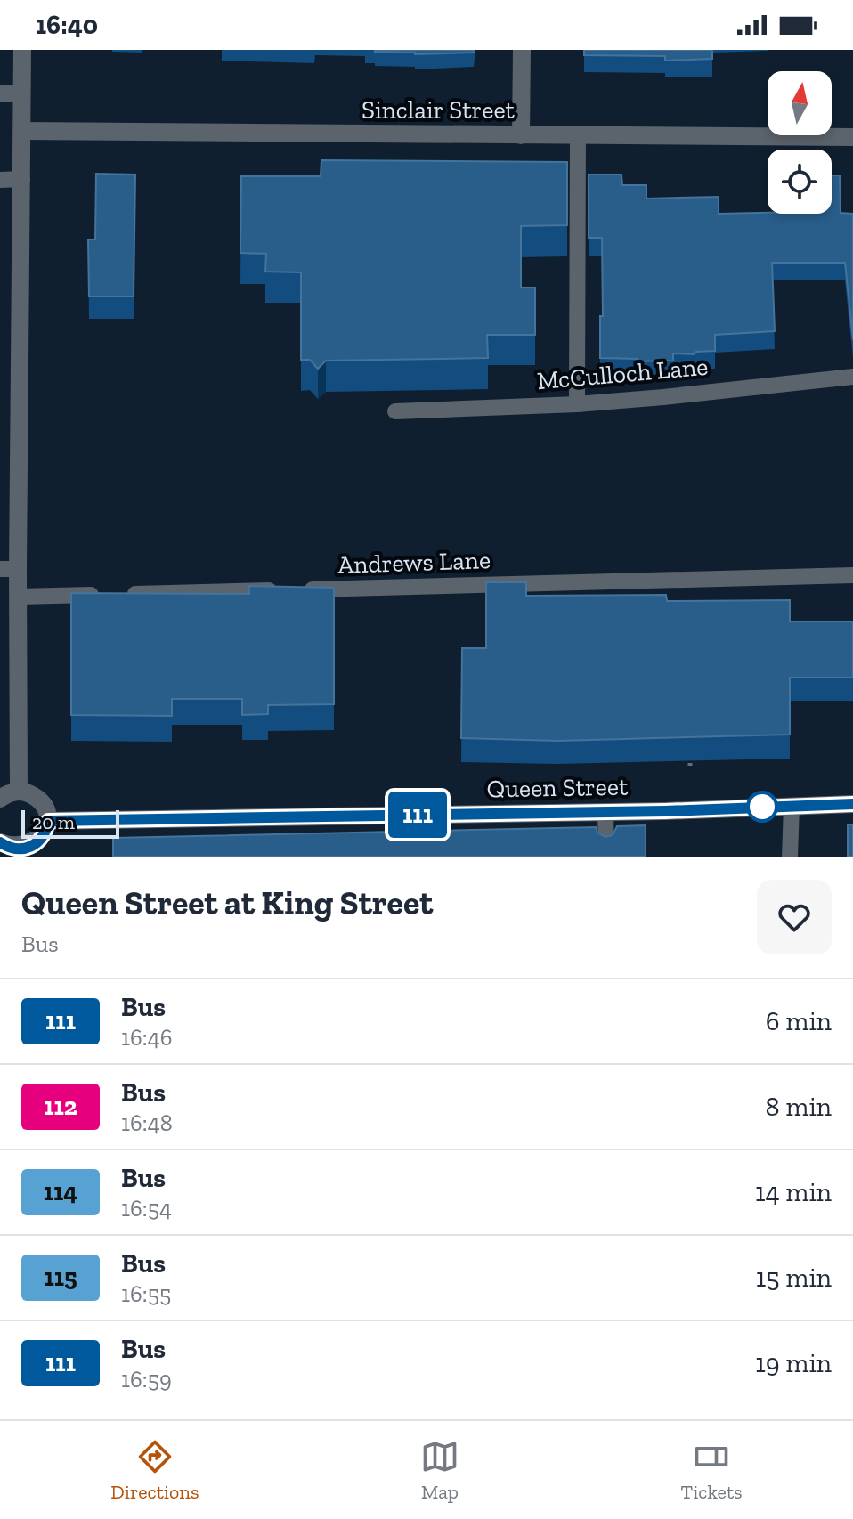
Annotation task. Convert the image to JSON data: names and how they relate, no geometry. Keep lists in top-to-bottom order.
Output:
{
  "streets": {
    "street": ["Sinclair Street", "Queen Street"],
    "lane": ["McCulloch Lane", "Andrews Lane"]
  },
  "lines": ["bus line 111"],
  "scale_bar": "20 m",
  "north": "top",
  "page": {
    "status": "16:40",
    "on_map": "111",
    "scale": "20 m",
    "heading": ["Queen Street at King Street", "Bus"],
    "list": [
      {
        "mark": "111",
        "name": "Bus",
        "note": "16:46",
        "value": "6 min"
      },
      {
        "mark": "112",
        "name": "Bus",
        "note": "16:48",
        "value": "8 min"
      },
      {
        "mark": "114",
        "name": "Bus",
        "note": "16:54",
        "value": "14 min"
      },
      {
        "mark": "115",
        "name": "Bus",
        "note": "16:55",
        "value": "15 min"
      },
      {
        "mark": "111",
        "name": "Bus",
        "note": "16:59",
        "value": "19 min"
      }
    ],
    "tabs": ["Directions", "Map", "Tickets"]
  }
}
